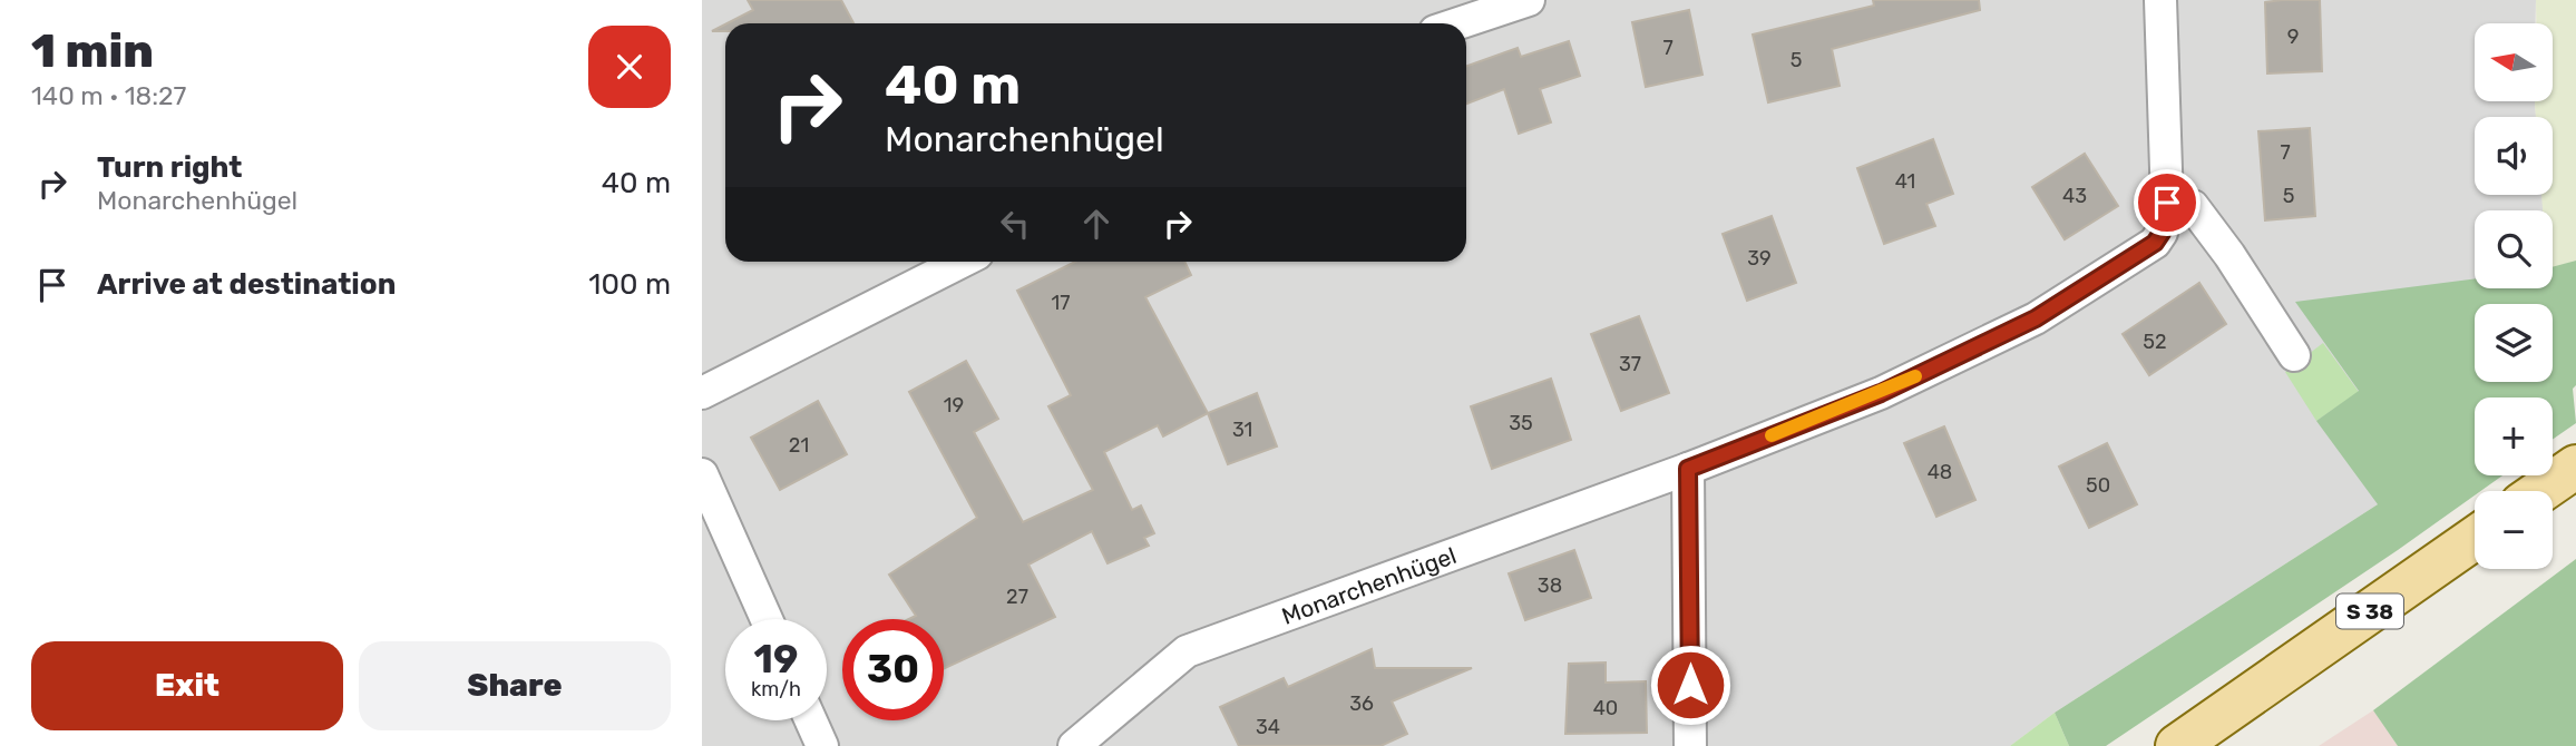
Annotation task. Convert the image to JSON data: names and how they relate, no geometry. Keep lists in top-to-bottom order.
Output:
{
  "streets": {
    "main road": ["S 38"],
    "street": ["Monarchenhügel"]
  },
  "house_numbers": [
    "9",
    "7",
    "5",
    "7",
    "41",
    "43",
    "5",
    "39",
    "17",
    "52",
    "37",
    "19",
    "35",
    "31",
    "21",
    "48",
    "50",
    "38",
    "27",
    "36",
    "40",
    "34"
  ],
  "north": "left",
  "page": {
    "heading": ["1 min", "140 m · 18:27"],
    "map_buttons": ["+", "−"],
    "turn": ["40 m", "Monarchenhügel"],
    "list": [
      {
        "name": "Turn right",
        "note": "Monarchenhügel",
        "value": "40 m"
      },
      {
        "name": "Arrive at destination",
        "value": "100 m"
      }
    ],
    "speed": "19 km/h",
    "limit": "30",
    "buttons": ["Exit", "Share"]
  }
}
